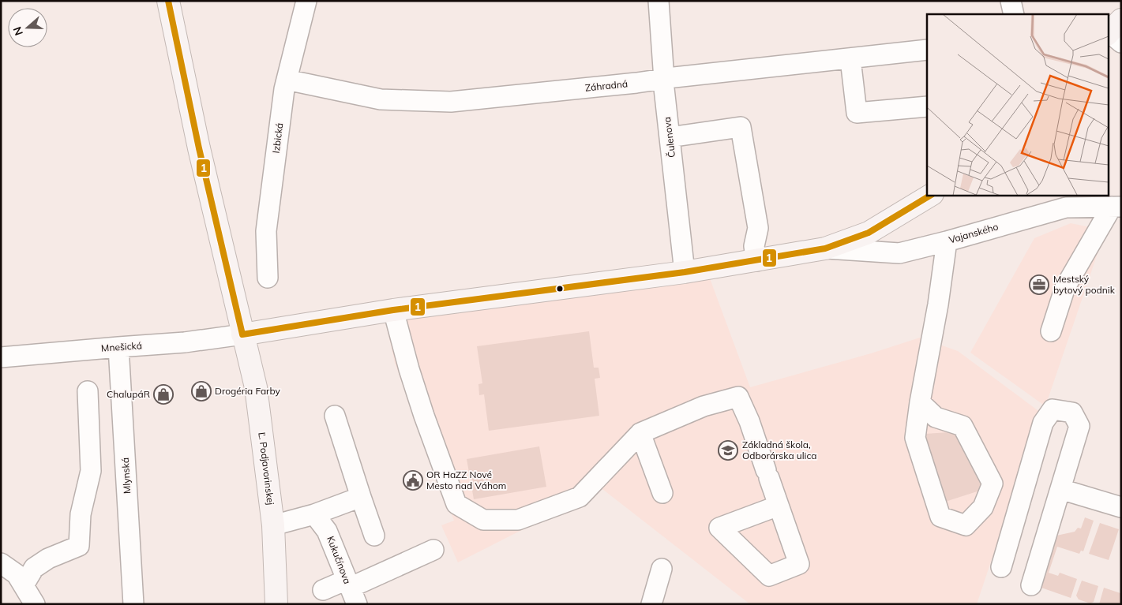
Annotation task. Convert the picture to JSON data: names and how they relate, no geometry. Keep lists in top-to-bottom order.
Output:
{
  "streets": {
    "main road": ["Ľ. Podjavorinskej"],
    "street": [
      "Záhradná",
      "Čulenova",
      "Izbická",
      "Vajanského",
      "Mnešická",
      "Mlynská",
      "Kukučínova"
    ]
  },
  "crossings": [
    ["Záhradná", "Čulenova"],
    ["Záhradná", "Izbická"],
    ["Mnešická", "Ľ. Podjavorinskej"],
    ["Mnešická", "Mlynská"]
  ],
  "places": {
    "office": ["Mestský bytový podnik"],
    "shop": ["Drogéria Farby", "ChalupáR"],
    "school or university": ["Základná škola, Odborárska ulica"],
    "public building": ["OR HaZZ Nové Mesto nad Váhom"]
  },
  "lines": ["transit line 1"],
  "north": "left"
}
